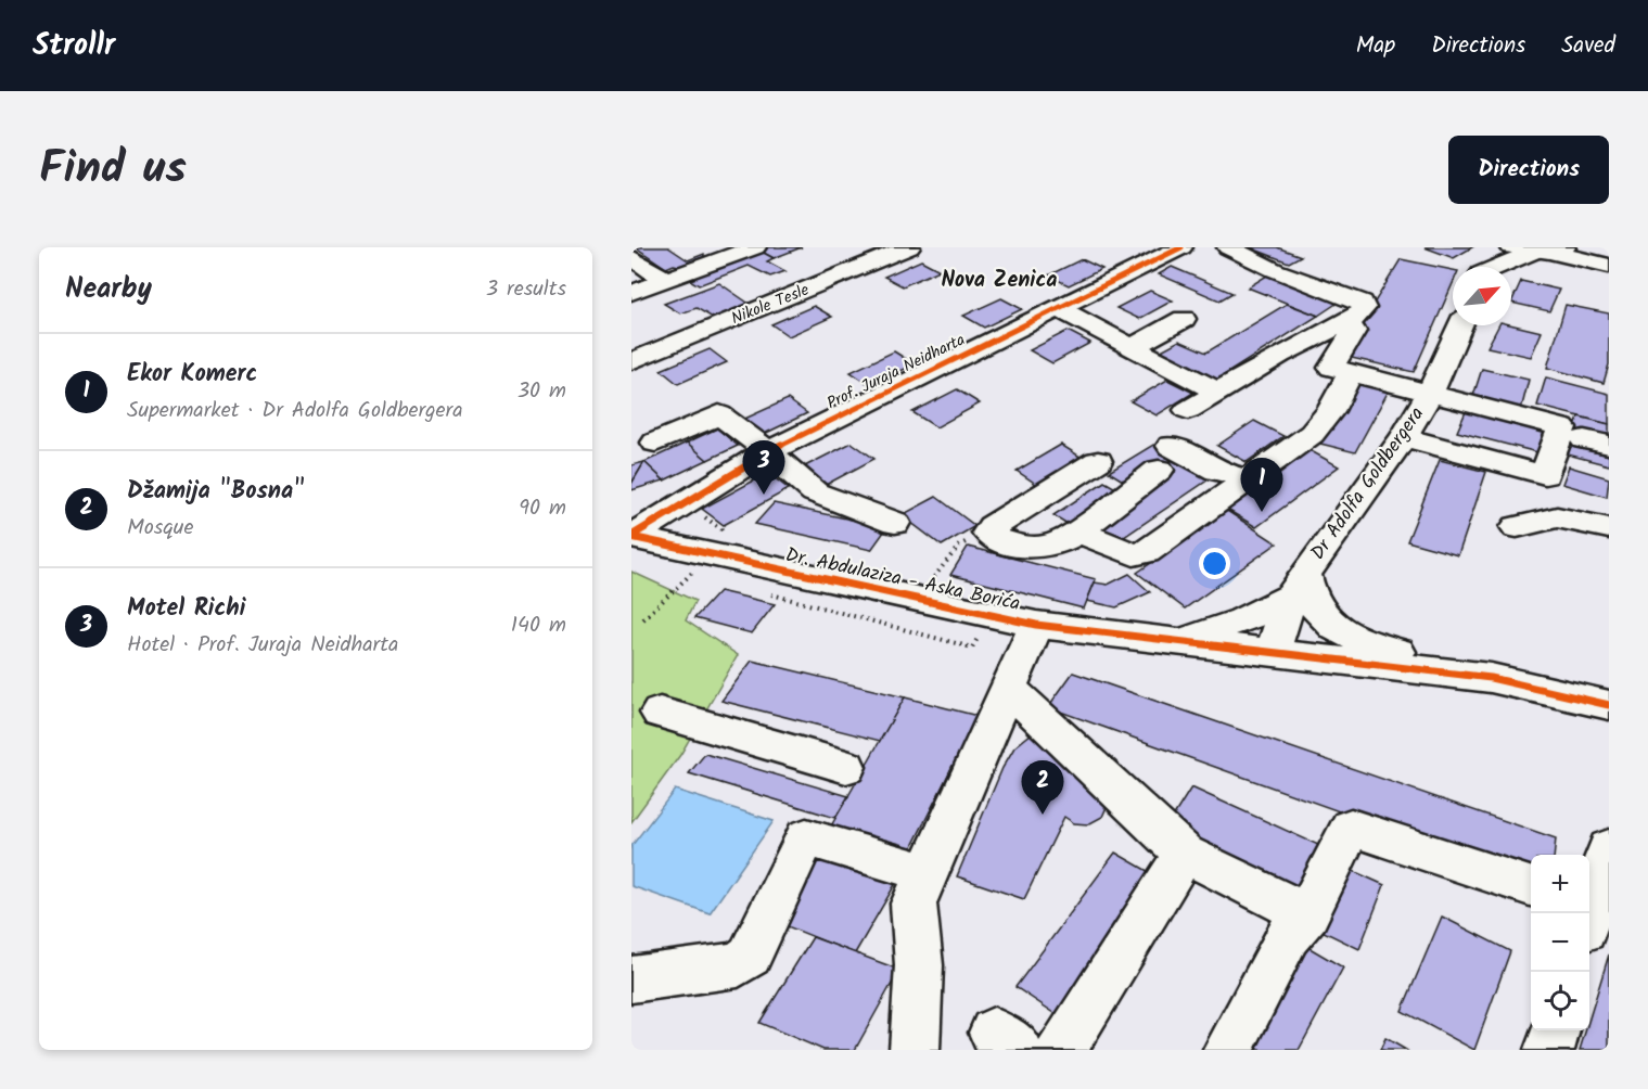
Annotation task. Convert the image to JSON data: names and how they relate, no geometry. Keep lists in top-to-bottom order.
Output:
{
  "streets": {
    "street": [
      "Nikole Tesle",
      "Prof. Juraja Neidharta",
      "Dr Adolfa Goldbergera",
      "Dr. Abdulaziza - Aska Borića"
    ]
  },
  "crossings": [
    ["Prof. Juraja Neidharta", "Dr. Abdulaziza - Aska Borića"],
    ["Dr Adolfa Goldbergera", "Dr. Abdulaziza - Aska Borića"]
  ],
  "districts": ["Nova Zenica"],
  "north": "top right",
  "page": {
    "header": "Strollr",
    "nav": ["Map", "Directions", "Saved"],
    "title": "Find us",
    "buttons": "Directions",
    "heading": ["Nearby", "3 results"],
    "list": [
      {
        "mark": "1",
        "name": "Ekor Komerc",
        "note": "Supermarket · Dr Adolfa Goldbergera",
        "value": "30 m"
      },
      {
        "mark": "2",
        "name": "Džamija \"Bosna\"",
        "note": "Mosque",
        "value": "90 m"
      },
      {
        "mark": "3",
        "name": "Motel Richi",
        "note": "Hotel · Prof. Juraja Neidharta",
        "value": "140 m"
      }
    ],
    "pins": ["3", "1", "2"],
    "map_buttons": ["+", "−"]
  }
}
